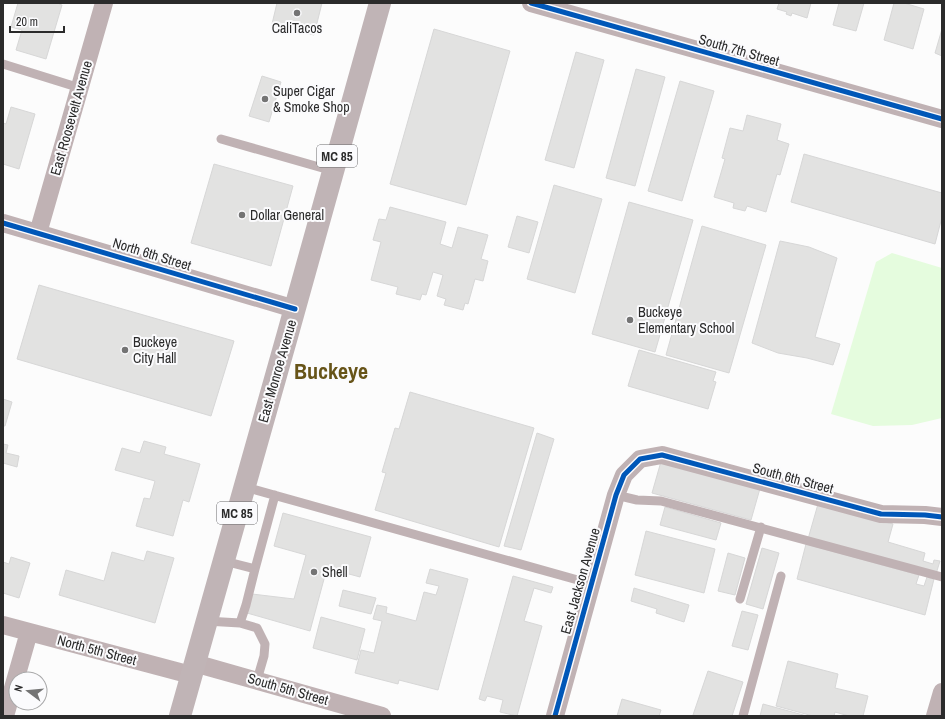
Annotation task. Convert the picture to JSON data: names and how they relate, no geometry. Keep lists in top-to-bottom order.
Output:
{
  "streets": {
    "main road": ["MC 85", "East Monroe Avenue"],
    "street": [
      "South 7th Street",
      "East Roosevelt Avenue",
      "North 6th Street",
      "South 6th Street",
      "East Jackson Avenue",
      "North 5th Street",
      "South 5th Street"
    ]
  },
  "crossings": [
    ["East Roosevelt Avenue", "North 6th Street"],
    ["North 6th Street", "East Monroe Avenue"],
    ["East Monroe Avenue", "North 5th Street"],
    ["East Monroe Avenue", "South 5th Street"],
    ["South 6th Street", "East Jackson Avenue"],
    ["North 5th Street", "South 5th Street"]
  ],
  "districts": ["Buckeye"],
  "places": [
    "CaliTacos",
    "Super Cigar & Smoke Shop",
    "Dollar General",
    "Buckeye Elementary School",
    "Buckeye City Hall",
    "Shell"
  ],
  "scale_bar": "20 m",
  "north": "left"
}
